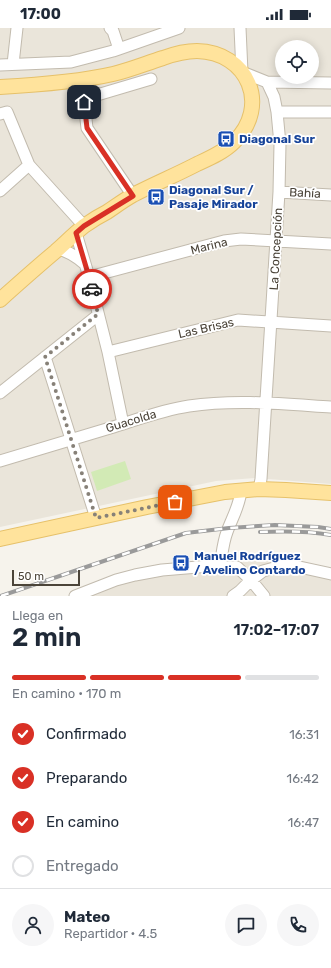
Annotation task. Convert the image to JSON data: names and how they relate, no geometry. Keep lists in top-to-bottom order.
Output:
{
  "streets": {
    "street": [
      "Bahía",
      "Marina",
      "La Concepción",
      "Las Brisas",
      "Guacolda"
    ]
  },
  "crossings": [
    ["Bahía", "La Concepción"],
    ["Marina", "La Concepción"],
    ["La Concepción", "Las Brisas"],
    ["La Concepción", "Guacolda"]
  ],
  "places": {
    "bus stop": ["Diagonal Sur", "Diagonal Sur / Pasaje Mirador", "Manuel Rodríguez / Avelino Contardo"]
  },
  "scale_bar": "50 m",
  "page": {
    "status": "17:00",
    "scale": "50 m",
    "heading": ["2 min", "Llega en", "17:02–17:07"],
    "panel": ["Mateo", "Repartidor · 4.5"],
    "bar": "En camino · 170 m",
    "list": [
      ["Confirmado", "16:31"],
      ["Preparando", "16:42"],
      ["En camino", "16:47"],
      "Entregado"
    ]
  }
}
